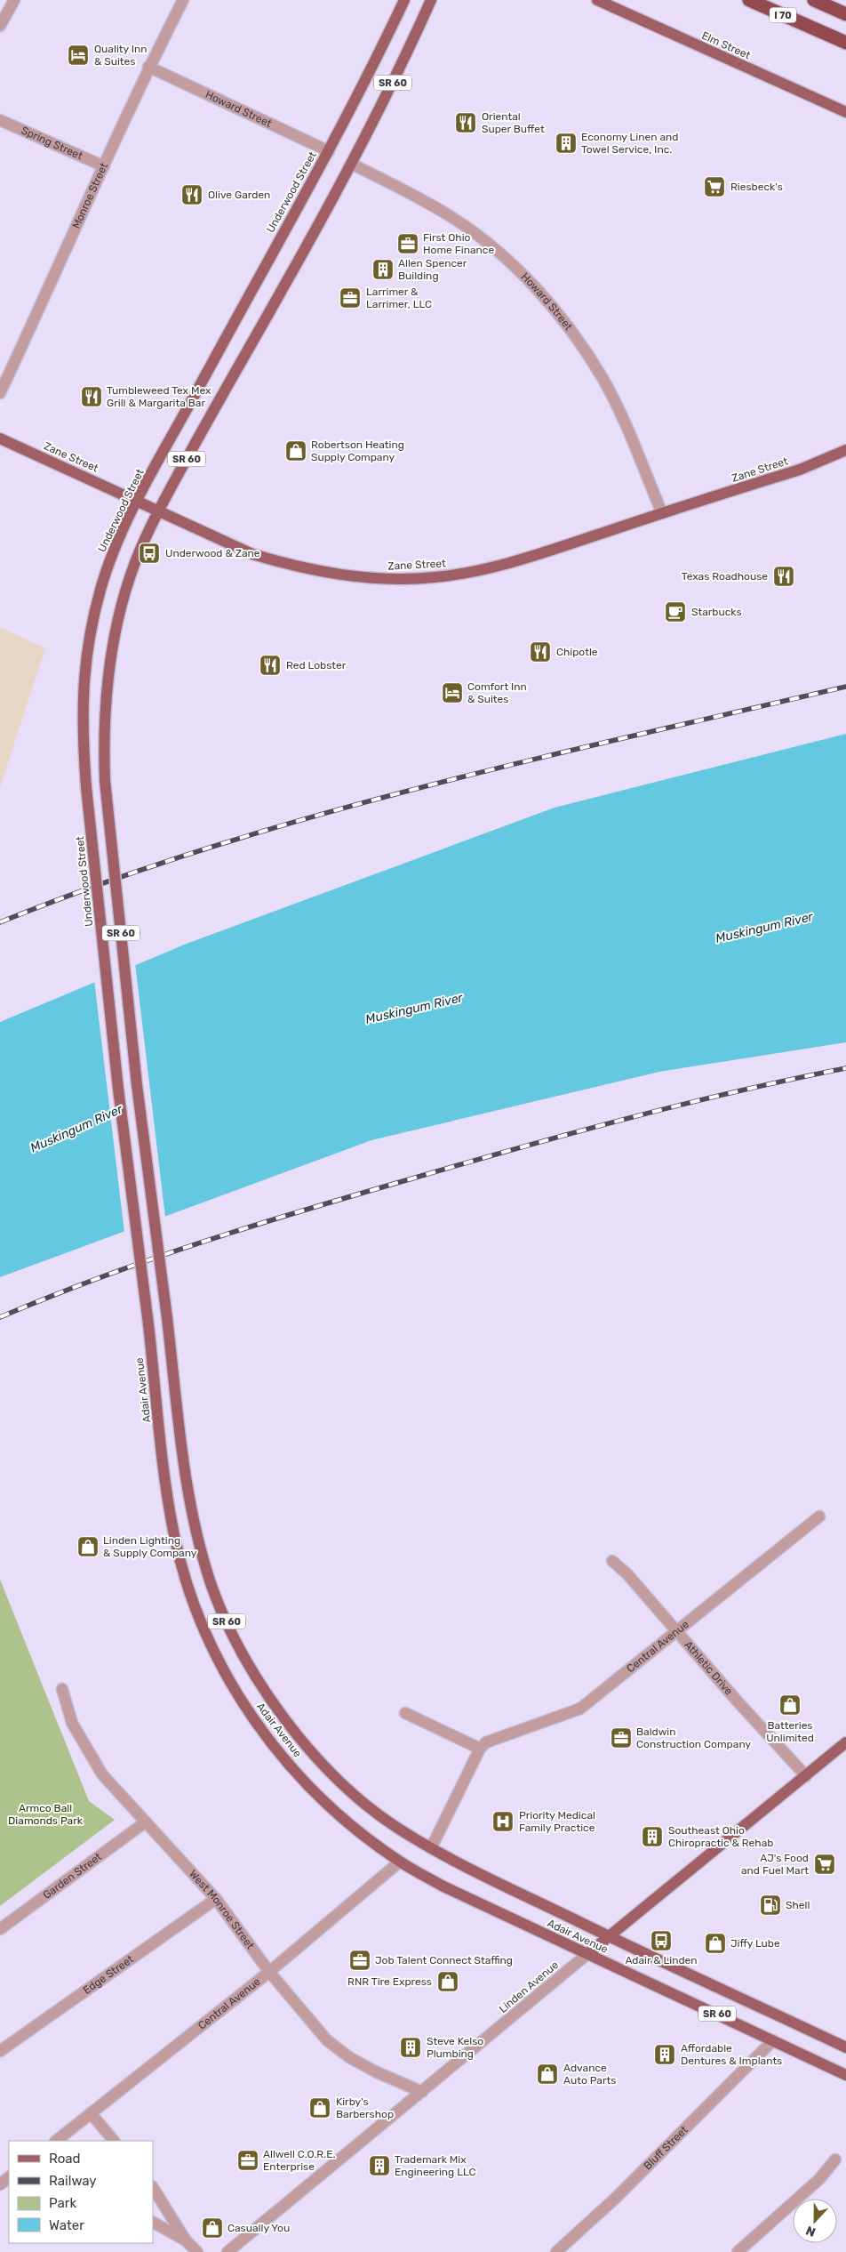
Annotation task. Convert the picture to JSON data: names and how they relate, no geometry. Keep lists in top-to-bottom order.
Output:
{
  "streets": {
    "highway": ["I 70"],
    "main road": [
      "Elm Street",
      "SR 60",
      "Underwood Street",
      "Zane Street",
      "Adair Avenue",
      "Linden Avenue"
    ],
    "street": [
      "Howard Street",
      "Spring Street",
      "Monroe Street",
      "Central Avenue",
      "Athletic Drive",
      "Garden Street",
      "West Monroe Street",
      "Edge Street",
      "Bluff Street"
    ]
  },
  "crossings": [
    ["SR 60", "Howard Street"],
    ["SR 60", "Zane Street"],
    ["SR 60", "Adair Avenue"],
    ["Howard Street", "Underwood Street"],
    ["Howard Street", "Monroe Street"],
    ["Howard Street", "Zane Street"],
    ["Spring Street", "Monroe Street"],
    ["Underwood Street", "Zane Street"],
    ["Underwood Street", "Adair Avenue"],
    ["Zane Street", "Adair Avenue"],
    ["Adair Avenue", "Central Avenue"],
    ["Adair Avenue", "Linden Avenue"],
    ["Adair Avenue", "Bluff Street"],
    ["Central Avenue", "Athletic Drive"],
    ["Central Avenue", "West Monroe Street"],
    ["Athletic Drive", "Linden Avenue"],
    ["Garden Street", "West Monroe Street"],
    ["West Monroe Street", "Edge Street"],
    ["West Monroe Street", "Linden Avenue"]
  ],
  "water": ["Muskingum River"],
  "parks": ["Armco Ball Diamonds Park"],
  "places": {
    "hotel": ["Quality Inn & Suites", "Comfort Inn & Suites"],
    "restaurant": [
      "Oriental Super Buffet",
      "Olive Garden",
      "Tumbleweed Tex Mex Grill & Margarita Bar",
      "Texas Roadhouse",
      "Chipotle",
      "Red Lobster"
    ],
    "building": [
      "Economy Linen and Towel Service, Inc.",
      "Allen Spencer Building",
      "Southeast Ohio Chiropractic & Rehab",
      "Steve Kelso Plumbing",
      "Affordable Dentures & Implants",
      "Trademark Mix Engineering LLC"
    ],
    "supermarket": ["Riesbeck's", "AJ's Food and Fuel Mart"],
    "office": [
      "First Ohio Home Finance",
      "Larrimer & Larrimer, LLC",
      "Baldwin Construction Company",
      "Job Talent Connect Staffing",
      "Allwell C.O.R.E. Enterprise"
    ],
    "shop": [
      "Robertson Heating Supply Company",
      "Linden Lighting & Supply Company",
      "Batteries Unlimited",
      "Jiffy Lube",
      "RNR Tire Express",
      "Advance Auto Parts",
      "Kirby's Barbershop",
      "Casually You"
    ],
    "bus stop": ["Underwood & Zane", "Adair & Linden"],
    "cafe": ["Starbucks"],
    "hospital": ["Priority Medical Family Practice"],
    "fuel station": ["Shell"]
  },
  "legend": [
    "Road",
    "Railway",
    "Park",
    "Water"
  ],
  "north": "bottom"
}
